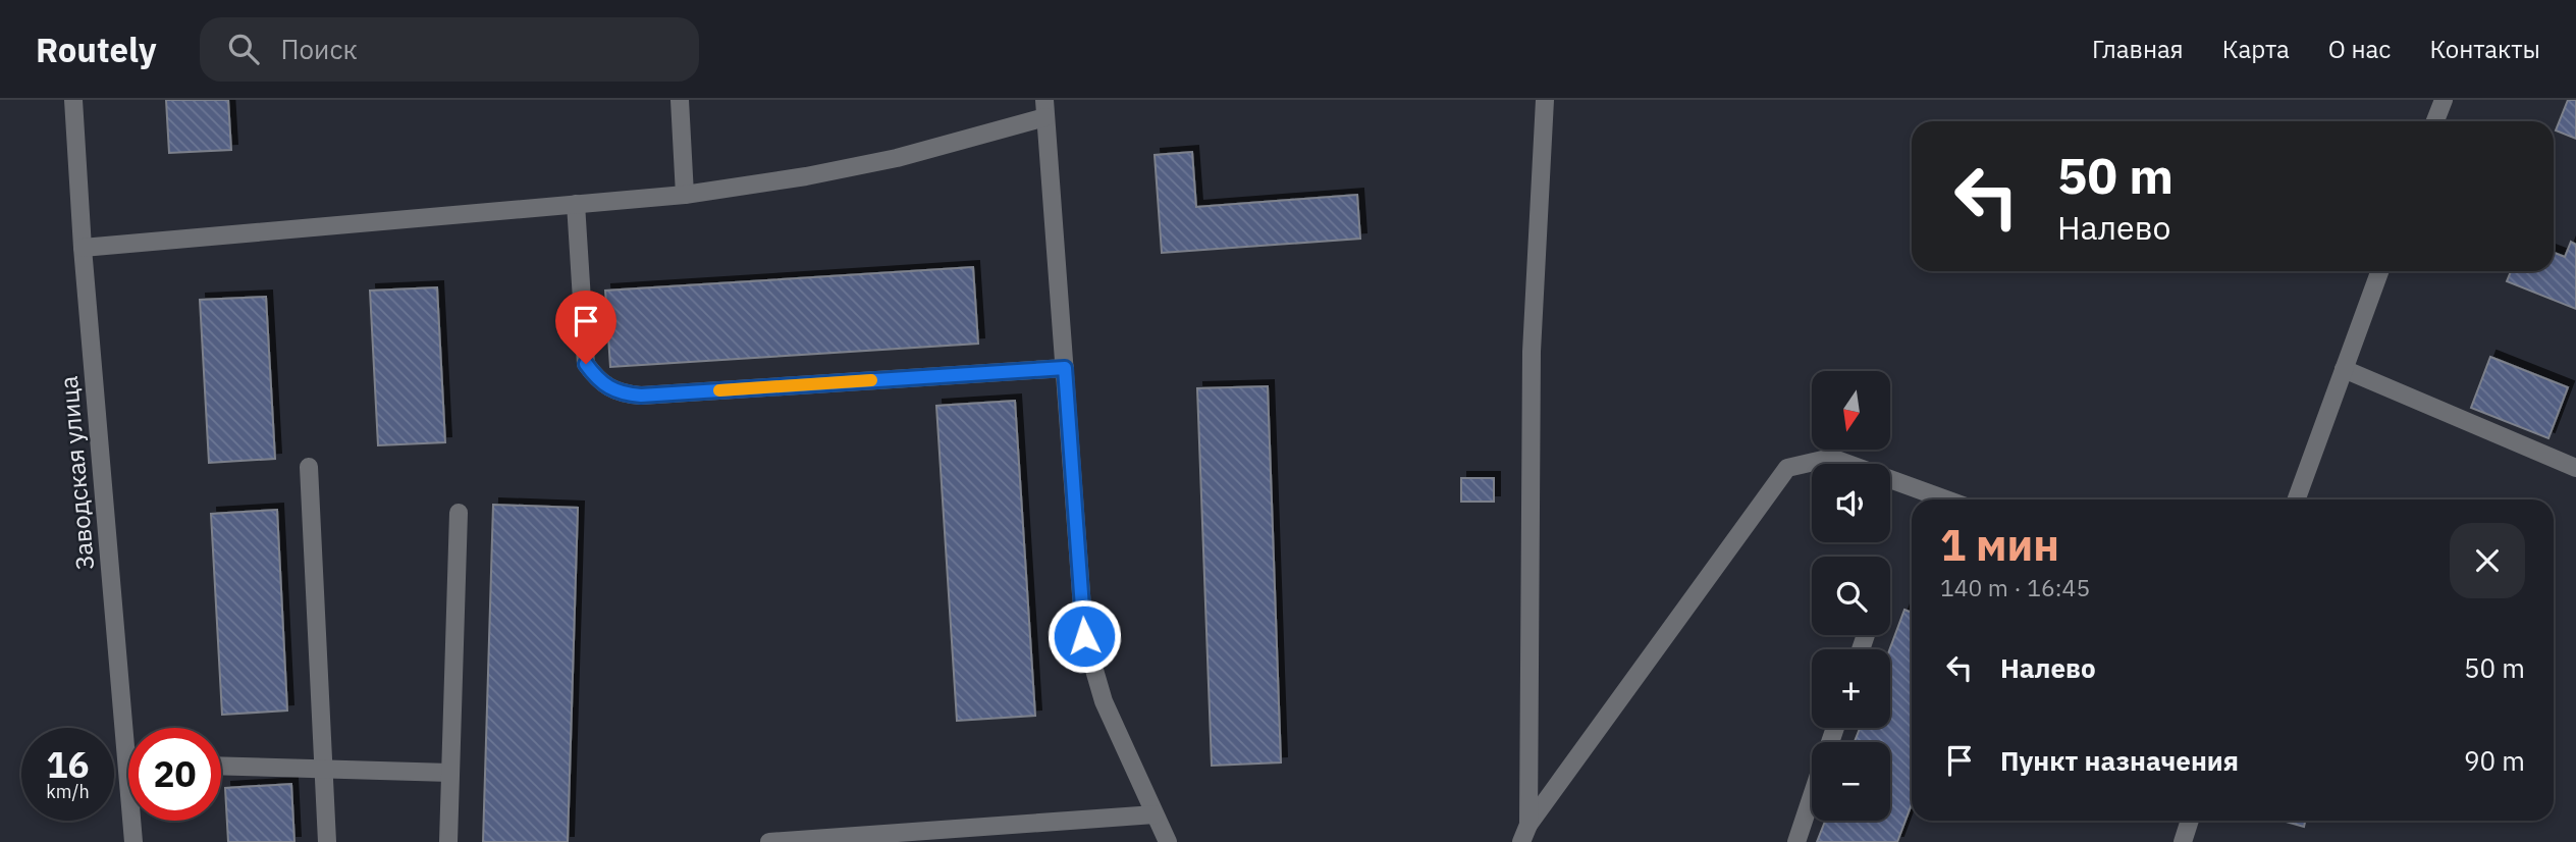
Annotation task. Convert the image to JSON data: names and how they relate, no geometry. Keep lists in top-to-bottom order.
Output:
{
  "streets": {
    "street": ["Заводская улица"]
  },
  "north": "bottom",
  "page": {
    "header": "Routely",
    "search": "Поиск",
    "nav": [
      "Главная",
      "Карта",
      "О нас",
      "Контакты"
    ],
    "turn": ["50 m", "Налево"],
    "map_buttons": ["+", "−"],
    "heading": ["1 мин", "140 m · 16:45"],
    "list": [
      {
        "name": "Налево",
        "value": "50 m"
      },
      {
        "name": "Пункт назначения",
        "value": "90 m"
      }
    ],
    "speed": "16 km/h",
    "limit": "20"
  }
}
